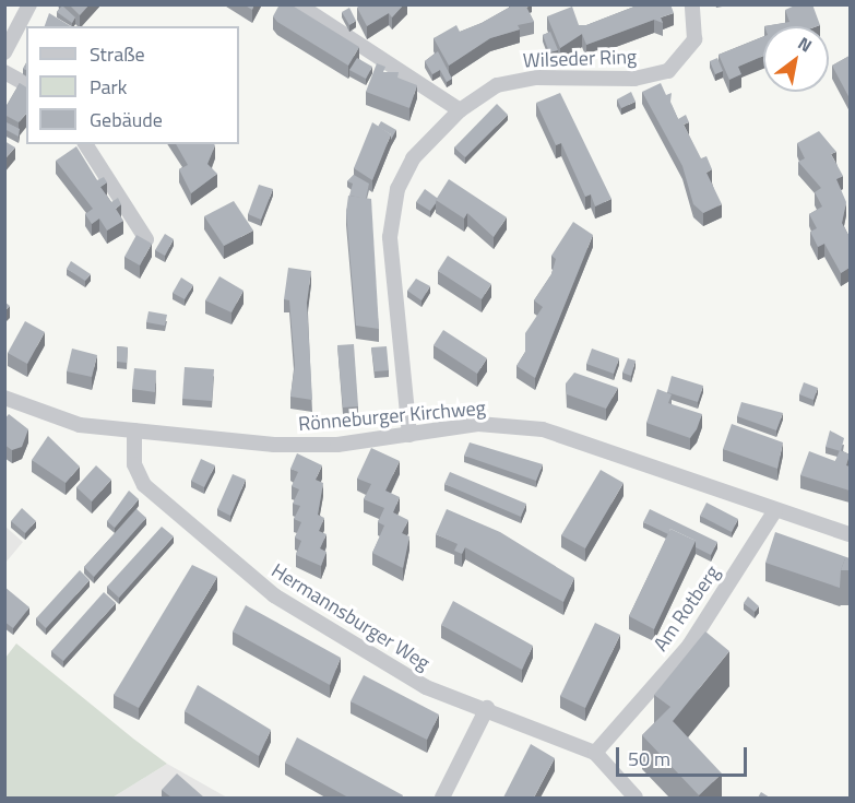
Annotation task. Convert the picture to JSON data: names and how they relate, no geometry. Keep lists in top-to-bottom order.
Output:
{
  "streets": {
    "street": [
      "Wilseder Ring",
      "Rönneburger Kirchweg",
      "Am Rotberg",
      "Hermannsburger Weg"
    ]
  },
  "crossings": [
    ["Wilseder Ring", "Rönneburger Kirchweg"],
    ["Rönneburger Kirchweg", "Am Rotberg"],
    ["Rönneburger Kirchweg", "Hermannsburger Weg"],
    ["Am Rotberg", "Hermannsburger Weg"]
  ],
  "legend": ["Straße", "Park", "Gebäude"],
  "scale_bar": "50 m",
  "north": "top right"
}
